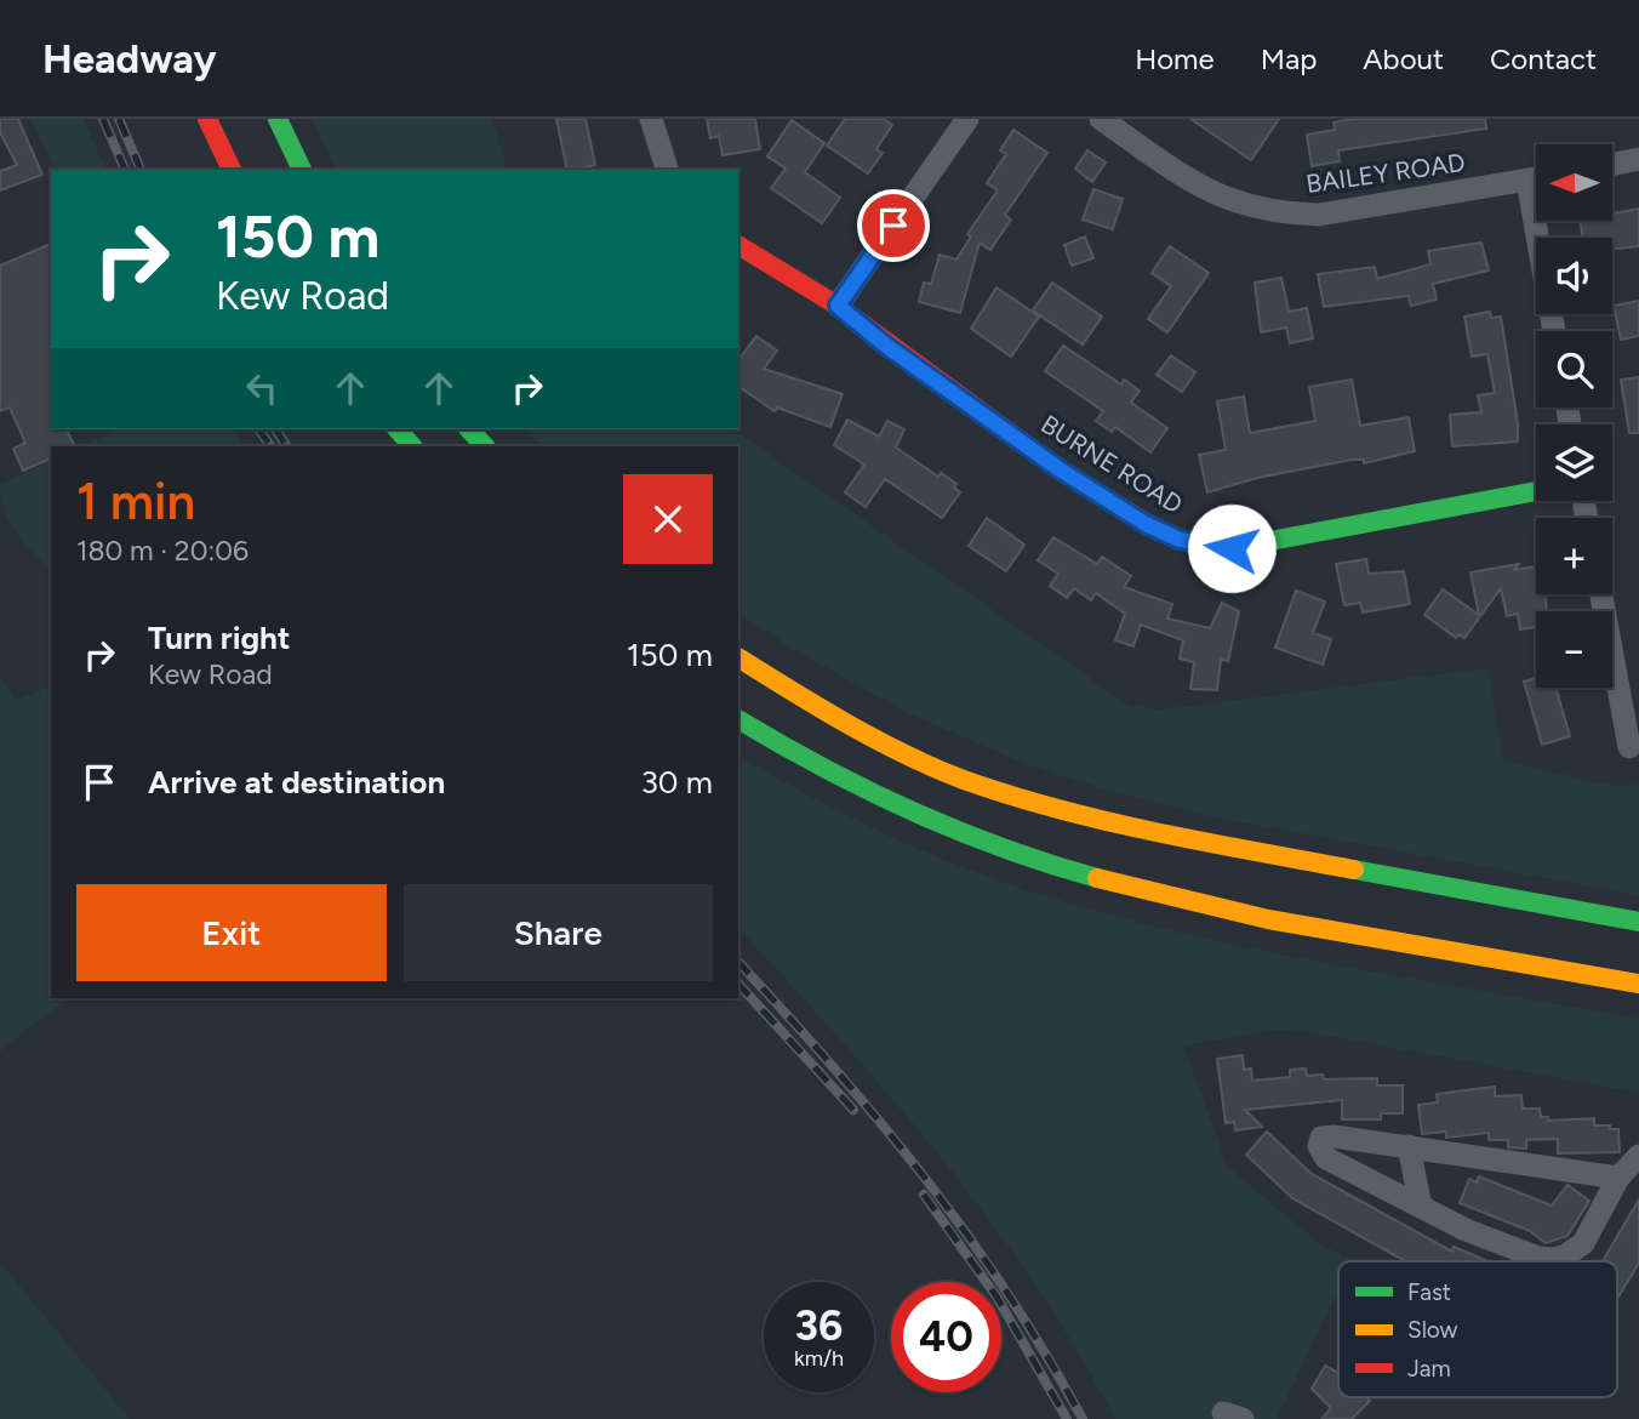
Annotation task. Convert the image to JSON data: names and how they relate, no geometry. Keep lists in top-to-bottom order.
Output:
{
  "streets": {
    "main road": ["BURNE ROAD"],
    "street": ["BAILEY ROAD"]
  },
  "legend": ["Fast", "Slow", "Jam"],
  "north": "left",
  "page": {
    "header": "Headway",
    "nav": [
      "Home",
      "Map",
      "About",
      "Contact"
    ],
    "map_buttons": ["+", "−"],
    "turn": ["150 m", "Kew Road"],
    "heading": ["1 min", "180 m · 20:06"],
    "list": [
      {
        "name": "Turn right",
        "note": "Kew Road",
        "value": "150 m"
      },
      {
        "name": "Arrive at destination",
        "value": "30 m"
      }
    ],
    "buttons": ["Exit", "Share"],
    "speed": "36 km/h",
    "limit": "40"
  }
}
